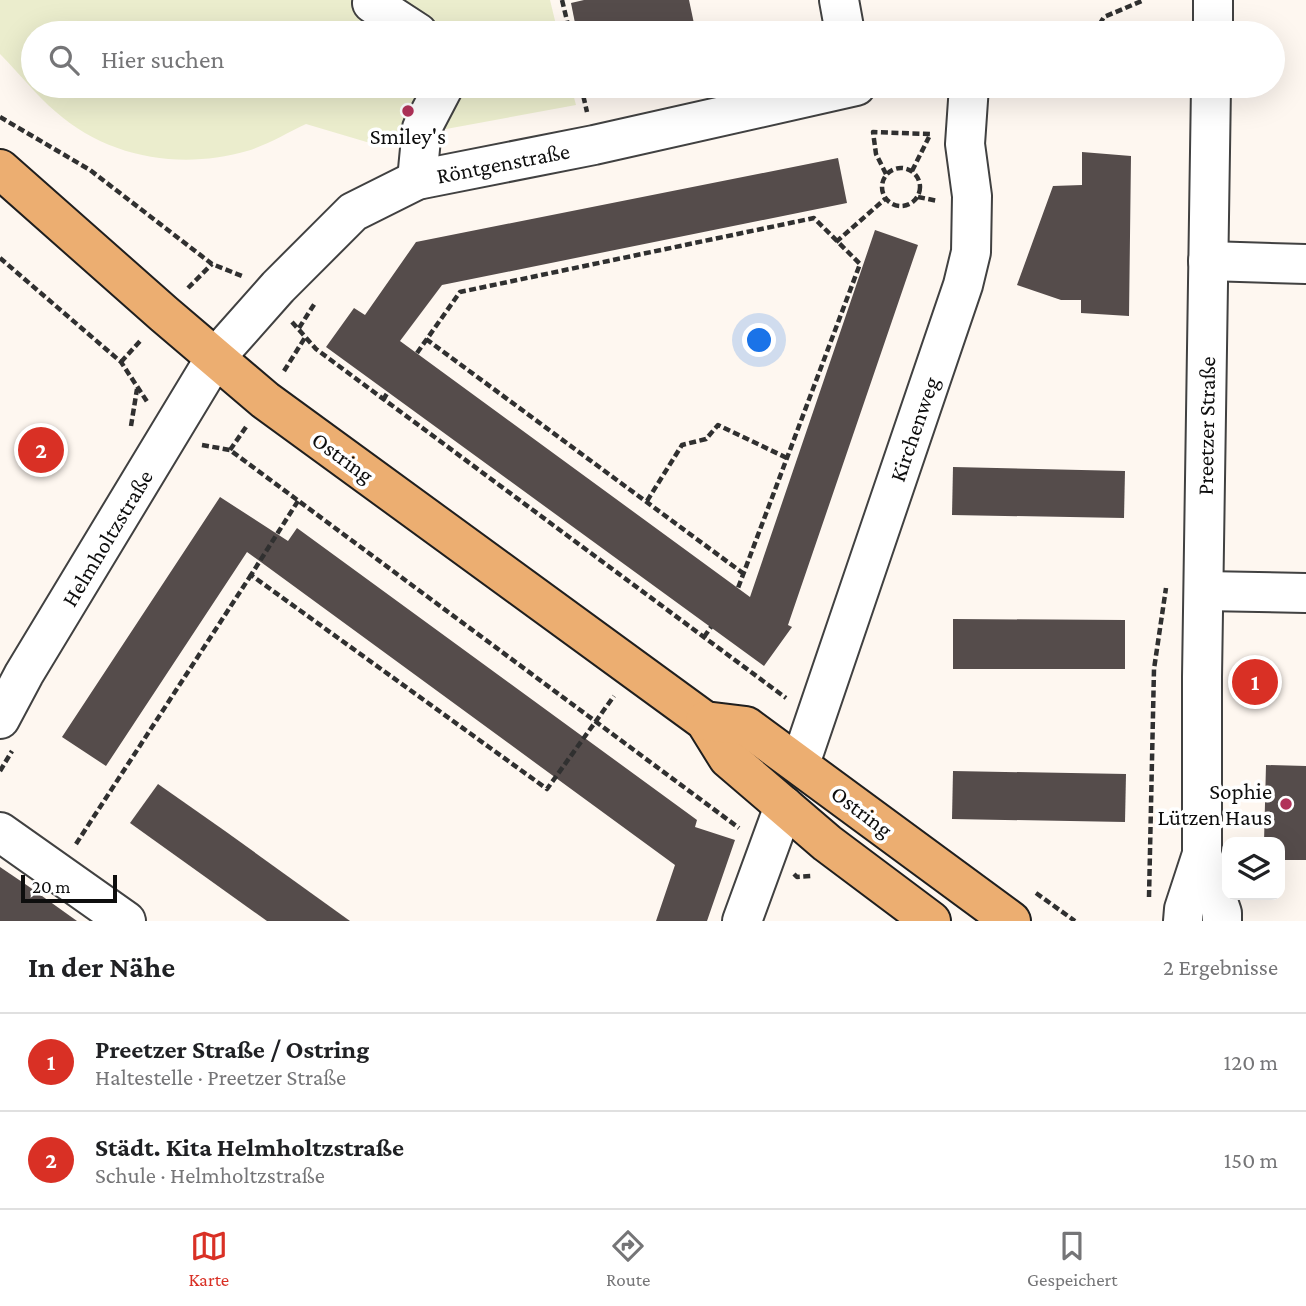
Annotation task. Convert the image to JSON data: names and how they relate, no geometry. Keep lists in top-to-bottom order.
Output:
{
  "streets": {
    "main road": ["Ostring"],
    "street": [
      "Röntgenstraße",
      "Preetzer Straße",
      "Kirchenweg",
      "Helmholtzstraße"
    ]
  },
  "crossings": [
    ["Röntgenstraße", "Ostring"],
    ["Röntgenstraße", "Helmholtzstraße"],
    ["Kirchenweg", "Ostring"],
    ["Ostring", "Helmholtzstraße"]
  ],
  "places": ["Smiley's", "Sophie Lützen Haus"],
  "scale_bar": "20 m",
  "page": {
    "search": "Hier suchen",
    "pins": ["2", "1"],
    "scale": "20 m",
    "heading": ["In der Nähe", "2 Ergebnisse"],
    "list": [
      {
        "mark": "1",
        "name": "Preetzer Straße / Ostring",
        "note": "Haltestelle · Preetzer Straße",
        "value": "120 m"
      },
      {
        "mark": "2",
        "name": "Städt. Kita Helmholtzstraße",
        "note": "Schule · Helmholtzstraße",
        "value": "150 m"
      }
    ],
    "nav": ["Karte", "Route", "Gespeichert"]
  }
}
